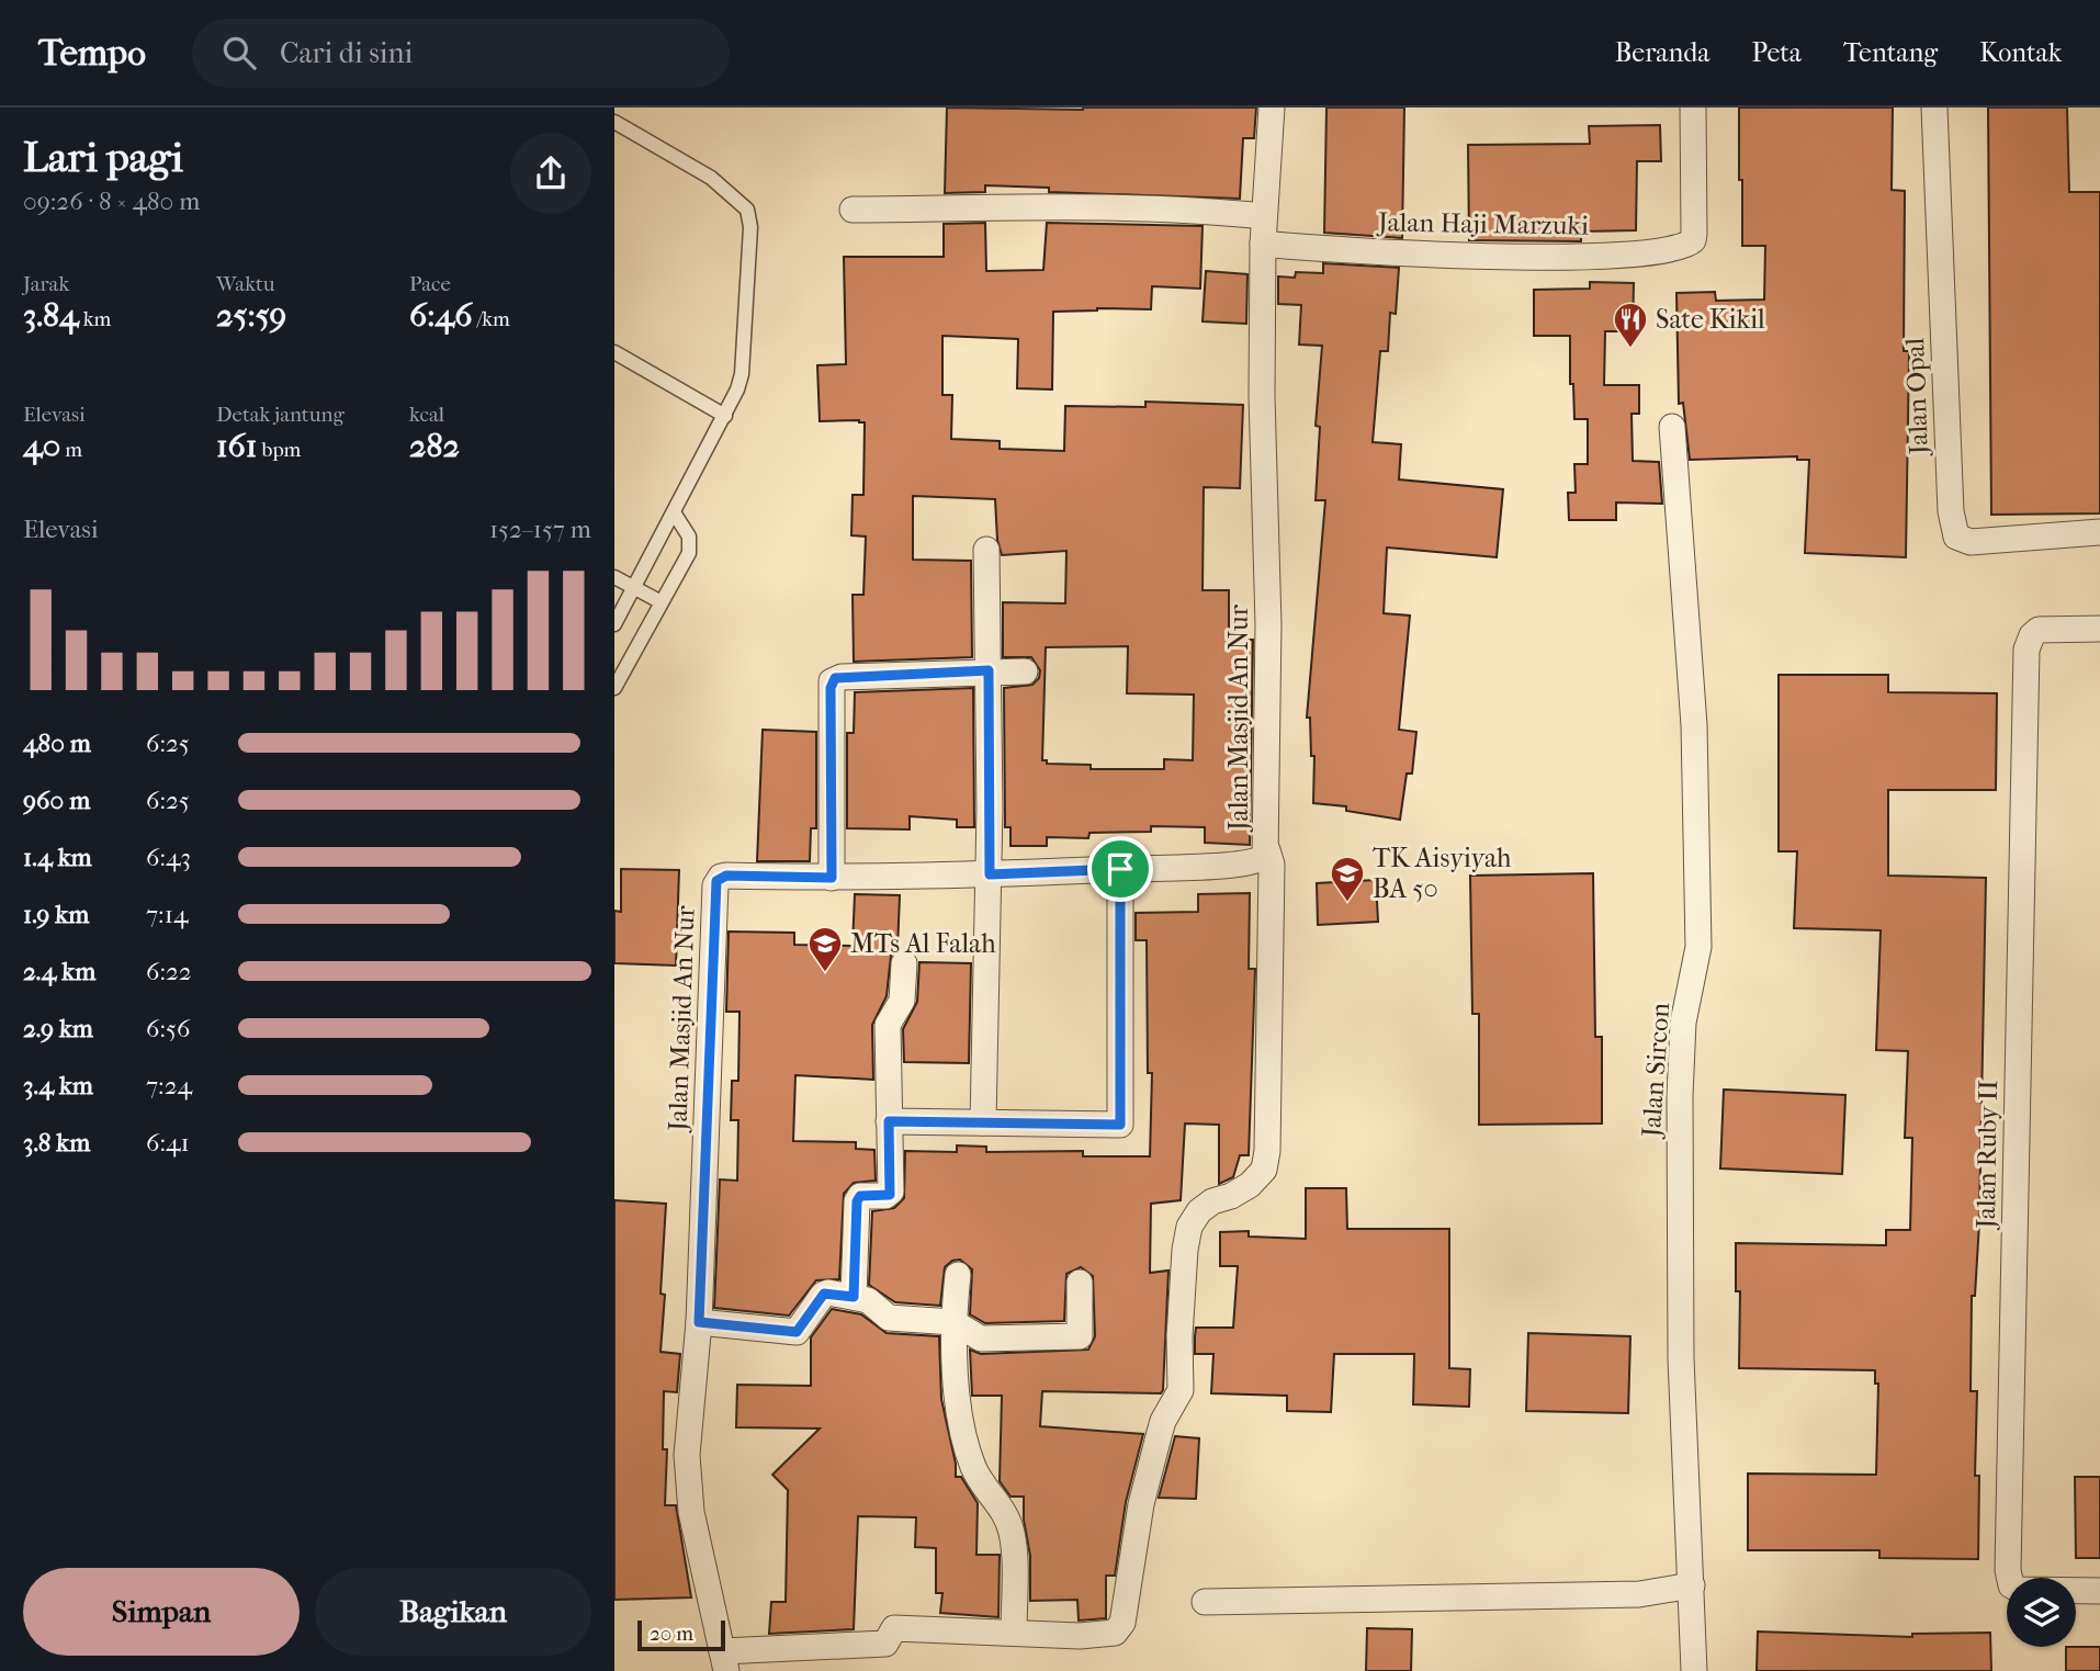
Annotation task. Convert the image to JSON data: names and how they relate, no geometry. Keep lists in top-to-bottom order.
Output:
{
  "streets": {
    "street": [
      "Jalan Haji Marzuki",
      "Jalan Opal",
      "Jalan Masjid An Nur",
      "Jalan Sircon",
      "Jalan Ruby II"
    ]
  },
  "crossings": [
    ["Jalan Haji Marzuki", "Jalan Masjid An Nur"]
  ],
  "places": {
    "restaurant": ["Sate Kikil"],
    "school or university": ["TK Aisyiyah BA 50", "MTs Al Falah"]
  },
  "scale_bar": "20 m",
  "page": {
    "header": "Tempo",
    "search": "Cari di sini",
    "nav": [
      "Beranda",
      "Peta",
      "Tentang",
      "Kontak"
    ],
    "heading": ["Lari pagi", "09:26 · 8 × 480 m"],
    "stats": [
      ["Jarak", "3.84 km"],
      ["Waktu", "25:59"],
      ["Pace", "6:46 /km"],
      ["Elevasi", "40 m"],
      ["Detak jantung", "161 bpm"],
      ["kcal", "282"]
    ],
    "chart": ["Elevasi", "152–157 m"],
    "list": [
      {
        "name": "480 m",
        "note": "6:25"
      },
      {
        "name": "960 m",
        "note": "6:25"
      },
      {
        "name": "1.4 km",
        "note": "6:43"
      },
      {
        "name": "1.9 km",
        "note": "7:14"
      },
      {
        "name": "2.4 km",
        "note": "6:22"
      },
      {
        "name": "2.9 km",
        "note": "6:56"
      },
      {
        "name": "3.4 km",
        "note": "7:24"
      },
      {
        "name": "3.8 km",
        "note": "6:41"
      }
    ],
    "buttons": ["Simpan", "Bagikan"],
    "scale": "20 m"
  }
}
